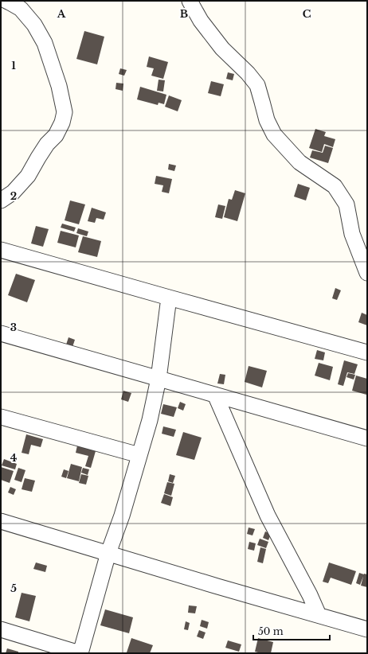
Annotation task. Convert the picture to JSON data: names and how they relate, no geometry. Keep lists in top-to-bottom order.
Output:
{
  "scale_bar": "50 m",
  "grid": {
    "columns": ["A", "B", "C"],
    "rows": [
      "1",
      "2",
      "3",
      "4",
      "5"
    ]
  }
}
